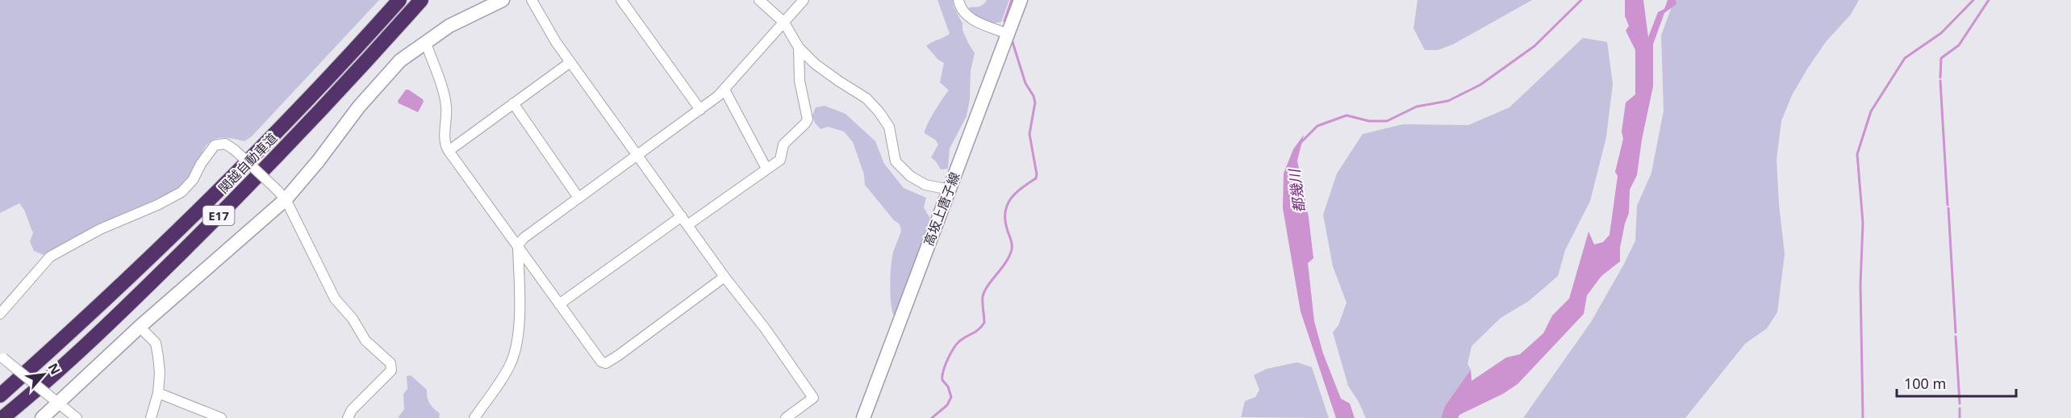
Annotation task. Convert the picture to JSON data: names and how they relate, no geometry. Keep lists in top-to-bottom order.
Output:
{
  "streets": {
    "highway": ["関越自動車道", "E17"],
    "street": ["高坂上唐子線"]
  },
  "water": ["都幾川"],
  "scale_bar": "100 m",
  "north": "top right"
}
